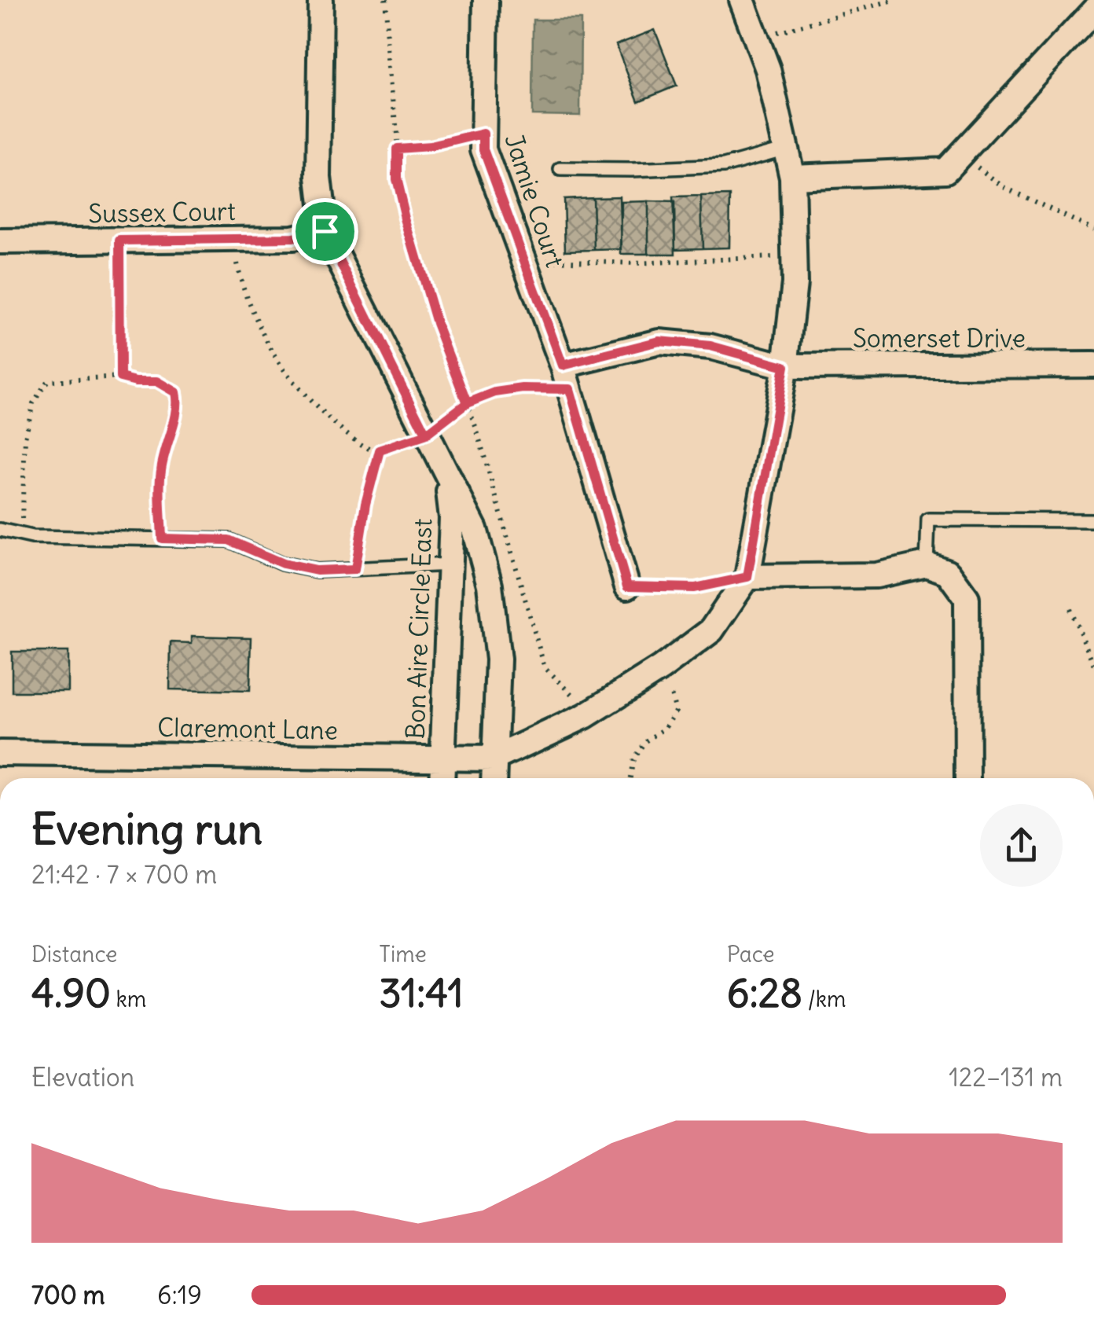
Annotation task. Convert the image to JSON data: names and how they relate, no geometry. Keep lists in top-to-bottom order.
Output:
{
  "streets": {
    "street": [
      "Jamie Court",
      "Sussex Court",
      "Somerset Drive",
      "Bon Aire Circle East",
      "Claremont Lane"
    ]
  },
  "crossings": [
    ["Sussex Court", "Bon Aire Circle East"],
    ["Bon Aire Circle East", "Claremont Lane"]
  ],
  "page": {
    "heading": ["Evening run", "21:42 · 7 × 700 m"],
    "stats": [
      ["Distance", "4.90 km"],
      ["Time", "31:41"],
      ["Pace", "6:28 /km"]
    ],
    "chart": ["Elevation", "122–131 m"],
    "list": [
      {
        "name": "700 m",
        "note": "6:19"
      }
    ]
  }
}
